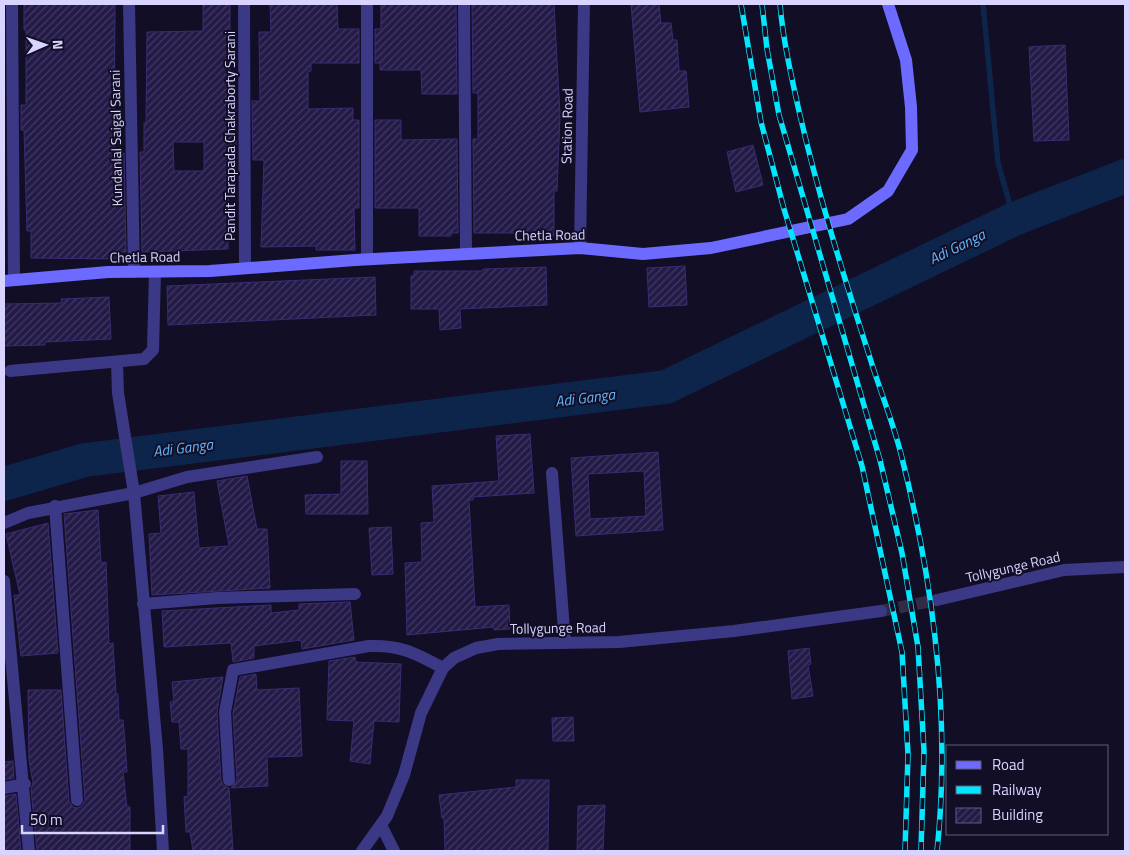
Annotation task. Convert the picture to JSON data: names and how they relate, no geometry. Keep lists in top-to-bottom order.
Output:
{
  "streets": {
    "main road": ["Chetla Road"],
    "street": [
      "Station Road",
      "Pandit Tarapada Chakraborty Sarani",
      "Kundanlal Saigal Sarani",
      "Tollygunge Road"
    ]
  },
  "crossings": [
    ["Station Road", "Chetla Road"],
    ["Pandit Tarapada Chakraborty Sarani", "Chetla Road"],
    ["Kundanlal Saigal Sarani", "Chetla Road"]
  ],
  "water": ["Adi Ganga"],
  "legend": ["Road", "Railway", "Building"],
  "scale_bar": "50 m",
  "north": "right"
}
